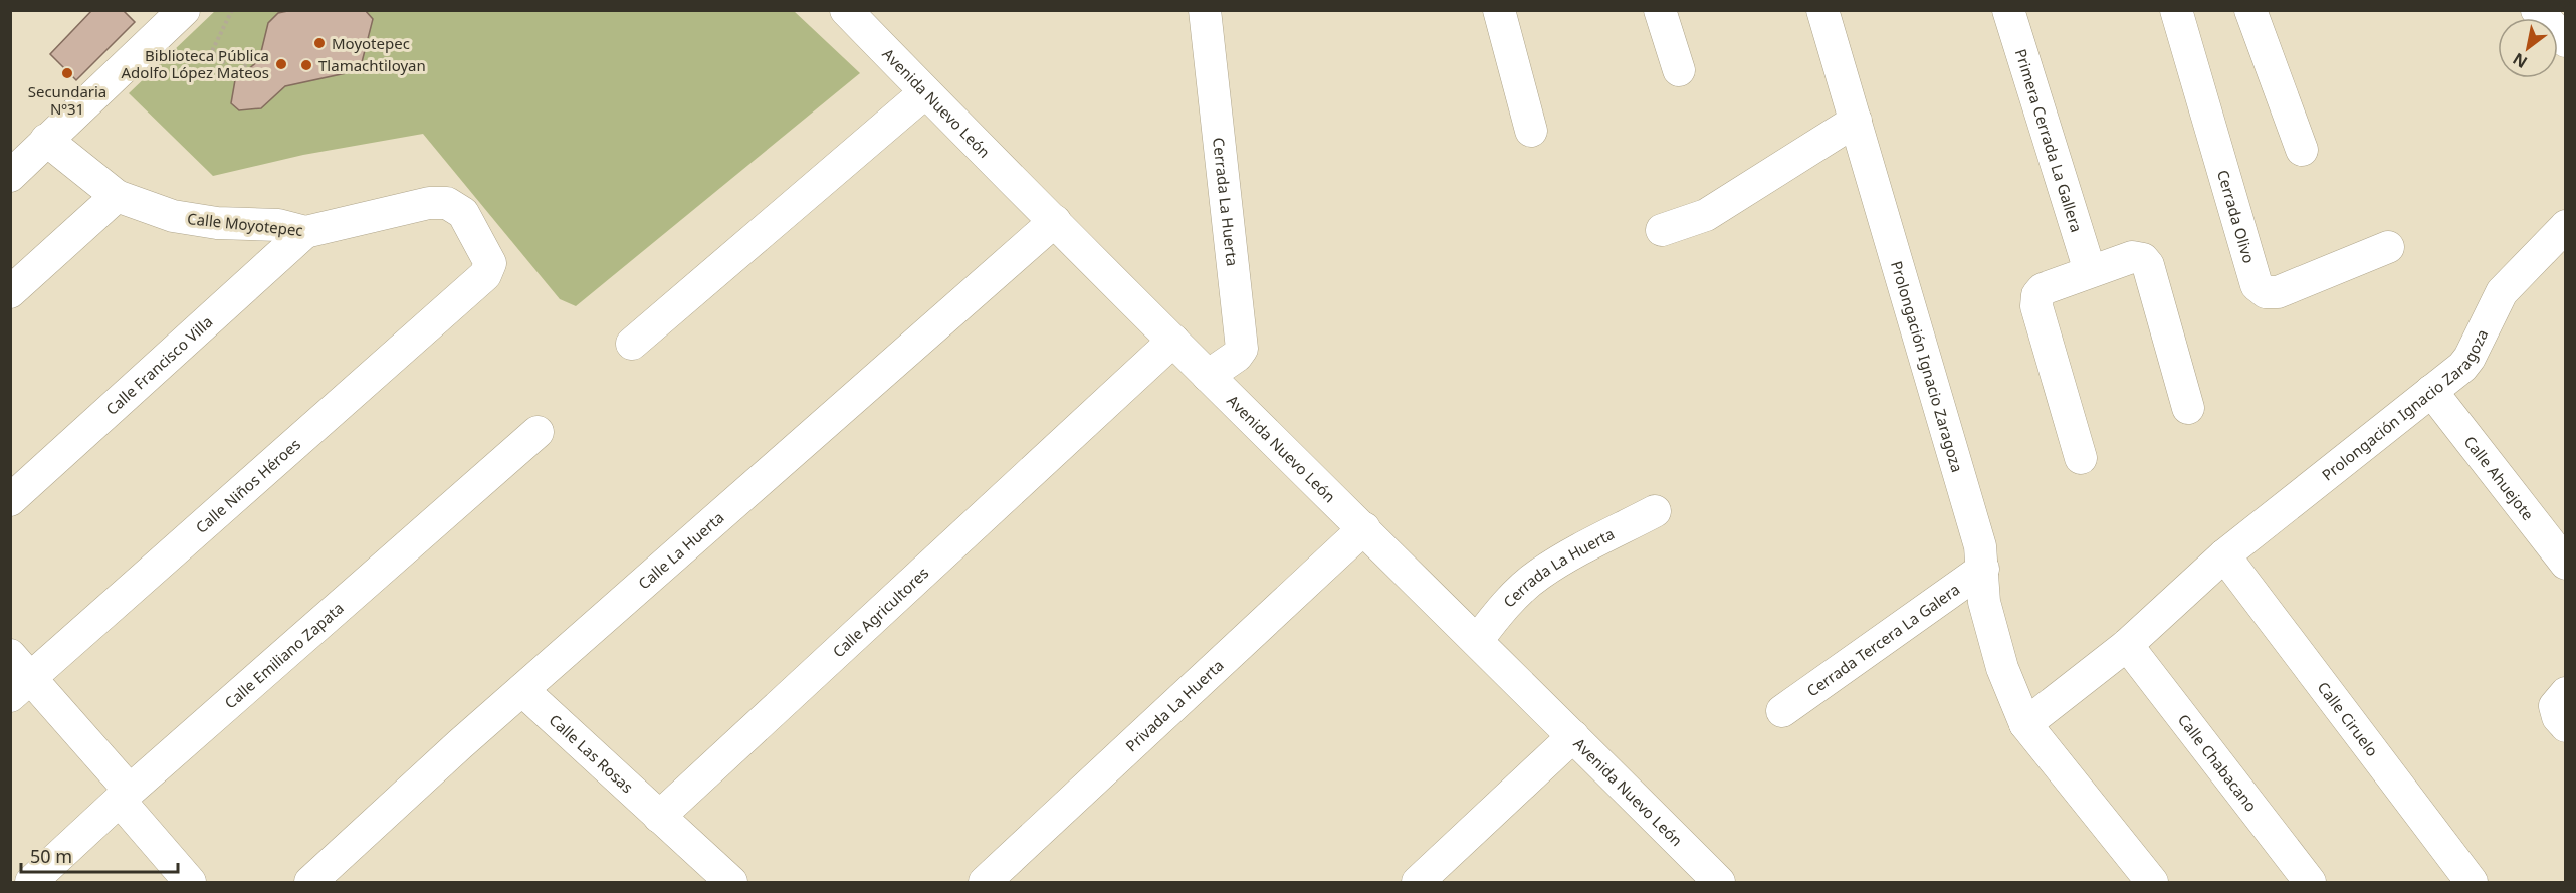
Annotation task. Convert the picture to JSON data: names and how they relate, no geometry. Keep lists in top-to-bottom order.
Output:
{
  "streets": {
    "street": [
      "Avenida Nuevo León",
      "Primera Cerrada La Gallera",
      "Cerrada La Huerta",
      "Cerrada Olivo",
      "Calle Moyotepec",
      "Calle Francisco Villa",
      "Prolongación Ignacio Zaragoza",
      "Calle Ahuejote",
      "Calle Niños Héroes",
      "Calle La Huerta",
      "Calle Agricultores",
      "Cerrada Tercera La Galera",
      "Calle Emiliano Zapata",
      "Privada La Huerta",
      "Calle Ciruelo",
      "Calle Las Rosas",
      "Calle Chabacano"
    ]
  },
  "crossings": [
    ["Avenida Nuevo León", "Cerrada La Huerta"],
    ["Avenida Nuevo León", "Calle La Huerta"],
    ["Avenida Nuevo León", "Calle Agricultores"],
    ["Avenida Nuevo León", "Privada La Huerta"],
    ["Calle Moyotepec", "Calle Francisco Villa"],
    ["Calle Moyotepec", "Calle Niños Héroes"],
    ["Prolongación Ignacio Zaragoza", "Calle Ahuejote"],
    ["Prolongación Ignacio Zaragoza", "Cerrada Tercera La Galera"],
    ["Prolongación Ignacio Zaragoza", "Calle Ciruelo"],
    ["Prolongación Ignacio Zaragoza", "Calle Chabacano"],
    ["Calle La Huerta", "Calle Las Rosas"],
    ["Calle Agricultores", "Calle Las Rosas"]
  ],
  "places": [
    "Moyotepec",
    "Biblioteca Pública Adolfo López Mateos",
    "Tlamachtiloyan",
    "Secundaria Nº31"
  ],
  "scale_bar": "50 m",
  "north": "bottom left"
}
